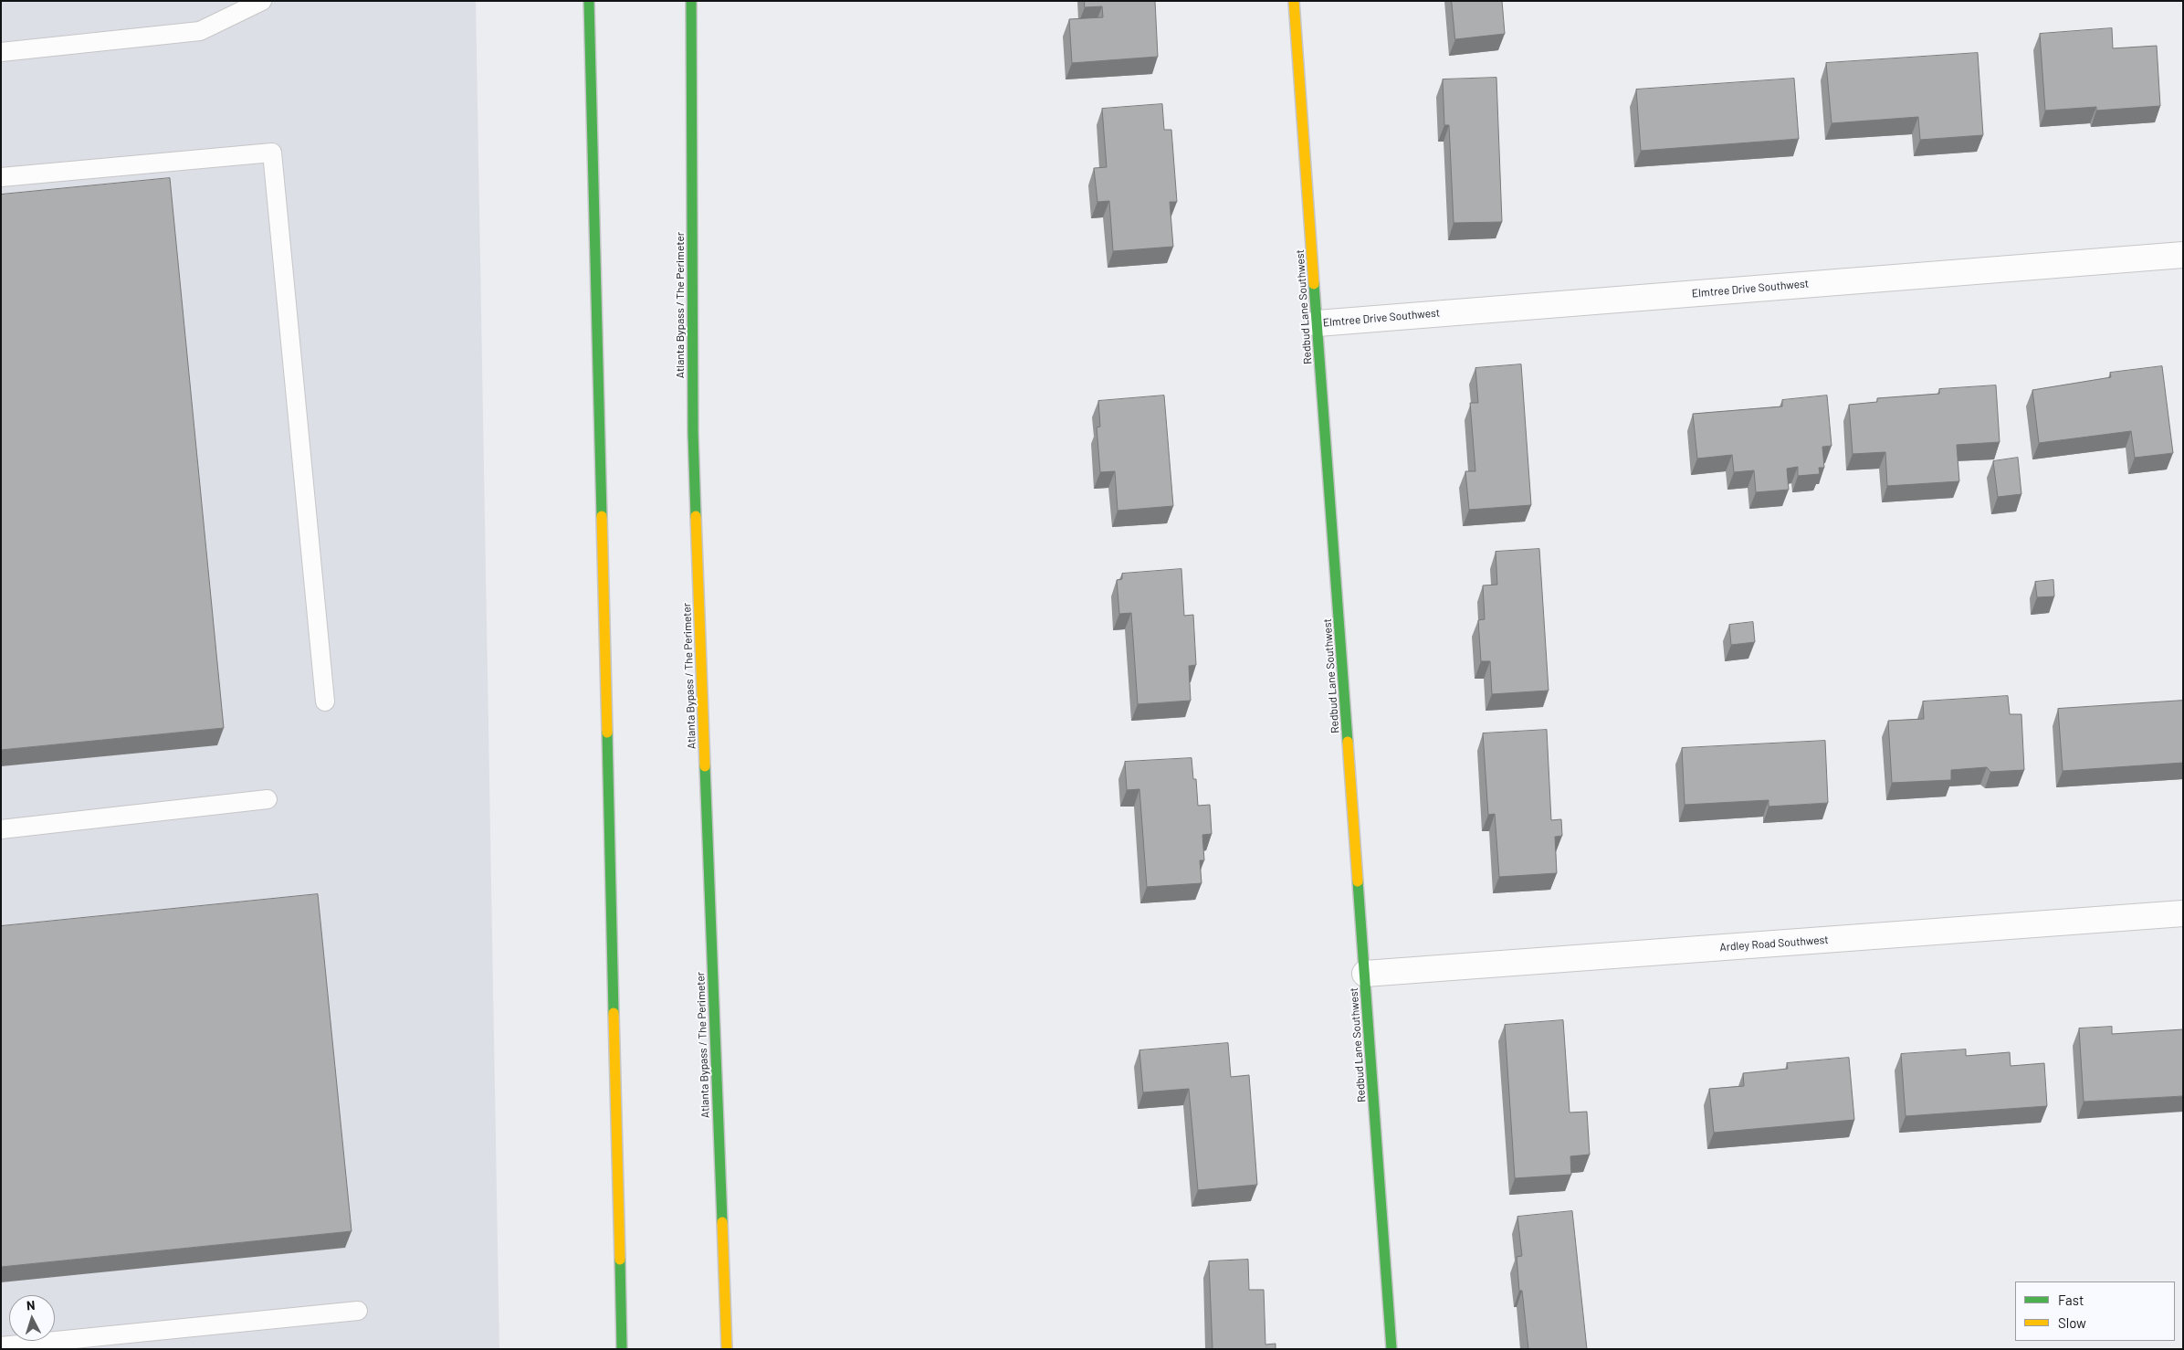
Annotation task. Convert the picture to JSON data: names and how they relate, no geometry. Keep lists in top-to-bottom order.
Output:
{
  "streets": {
    "main road": ["Atlanta Bypass / The Perimeter", "Redbud Lane Southwest"],
    "street": ["Elmtree Drive Southwest", "Ardley Road Southwest"]
  },
  "crossings": [
    ["Elmtree Drive Southwest", "Redbud Lane Southwest"],
    ["Redbud Lane Southwest", "Ardley Road Southwest"]
  ],
  "legend": ["Fast", "Slow"],
  "north": "top"
}
